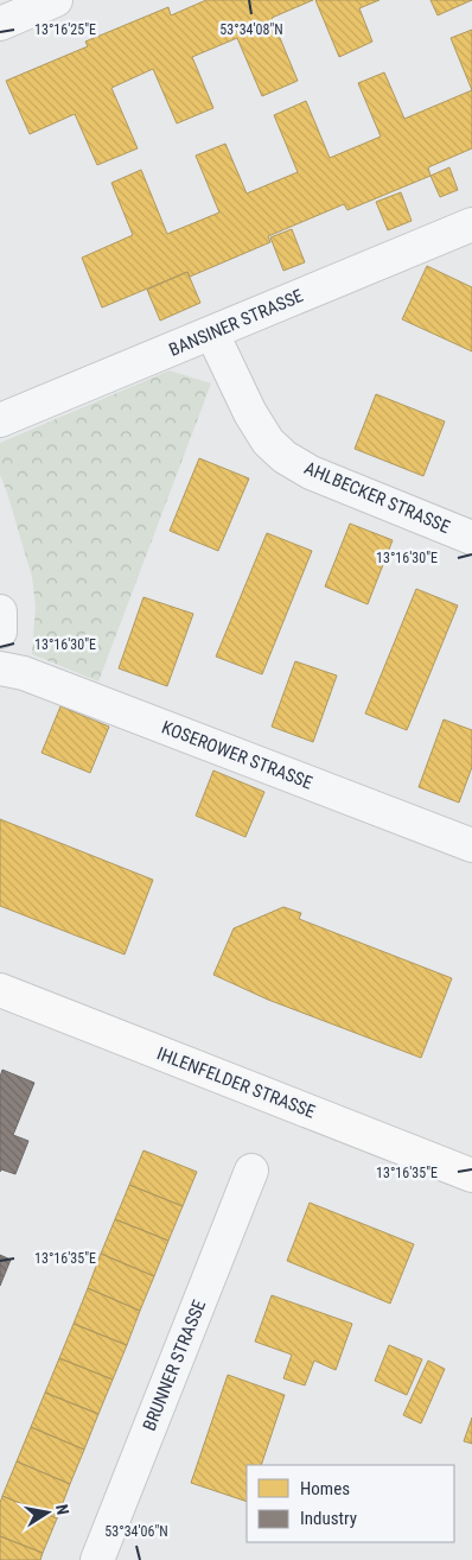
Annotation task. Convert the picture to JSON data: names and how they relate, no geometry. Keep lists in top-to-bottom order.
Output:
{
  "streets": {
    "main road": ["IHLENFELDER STRASSE"],
    "street": [
      "BANSINER STRASSE",
      "AHLBECKER STRASSE",
      "KOSEROWER STRASSE",
      "BRUNNER STRASSE"
    ]
  },
  "crossings": [
    ["BANSINER STRASSE", "AHLBECKER STRASSE"]
  ],
  "legend": ["Homes", "Industry"],
  "north": "right",
  "coordinates": [
    "53°34'08\"N",
    "13°16'25\"E",
    "13°16'30\"E",
    "13°16'35\"E",
    "53°34'06\"N"
  ]
}
